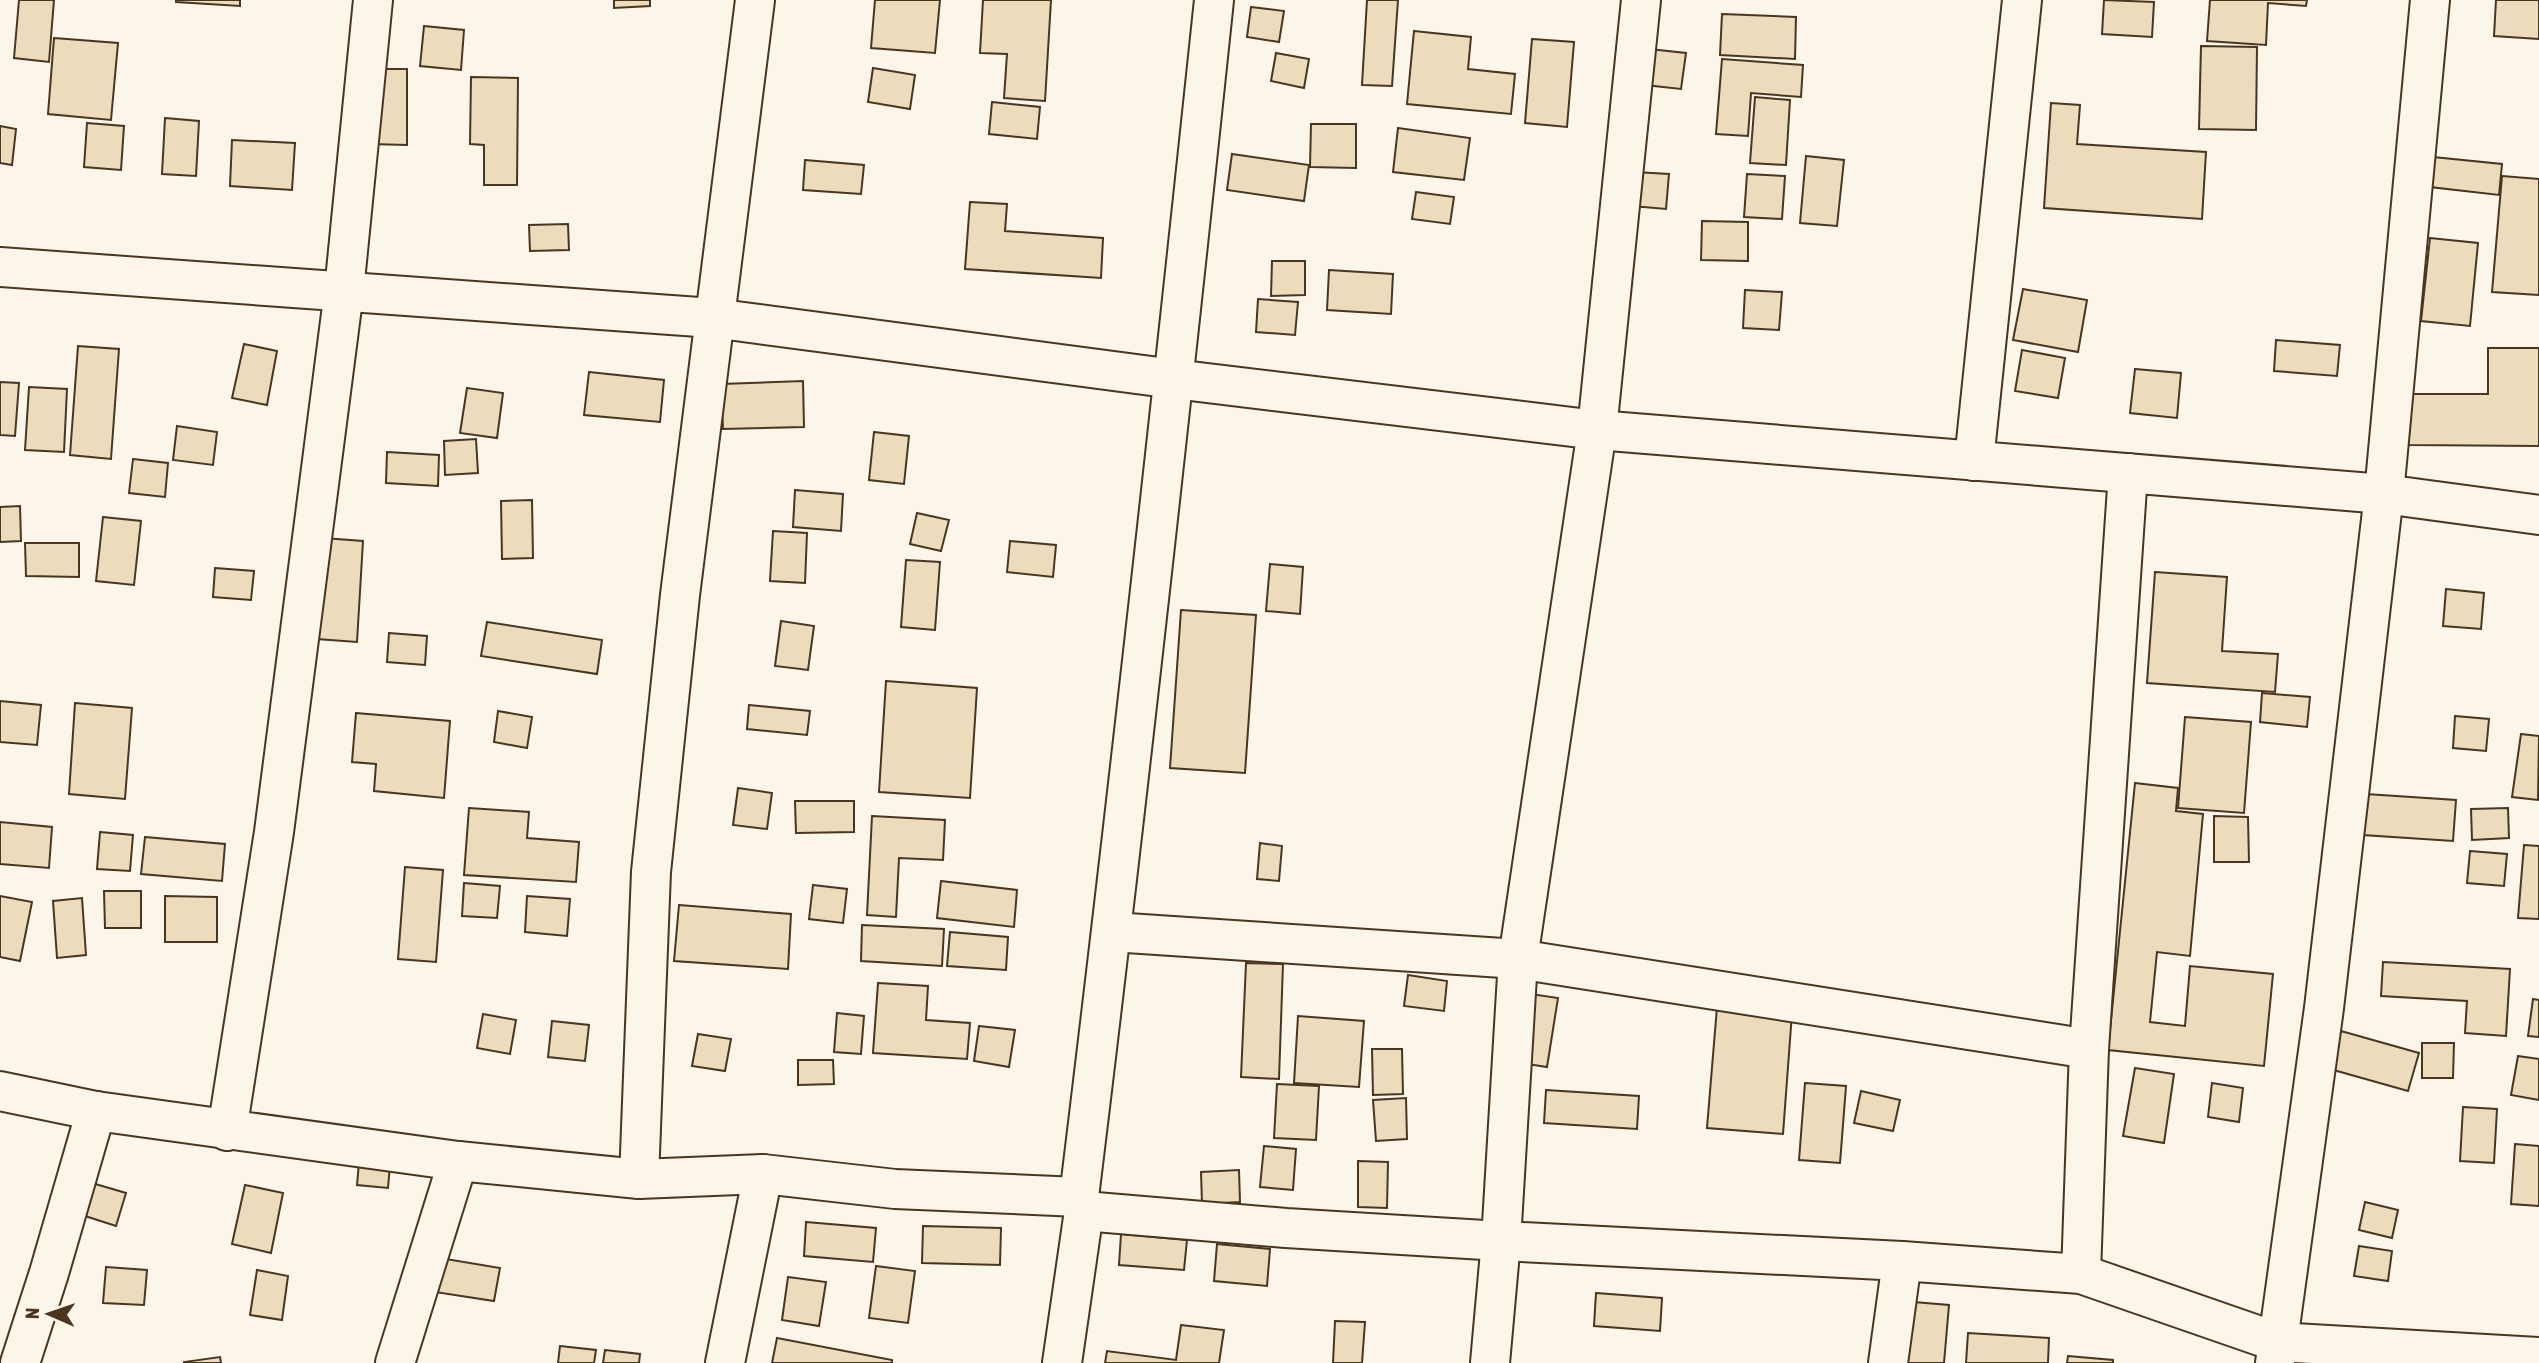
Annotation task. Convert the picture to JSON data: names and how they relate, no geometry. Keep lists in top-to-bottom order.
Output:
{
  "north": "left"
}
